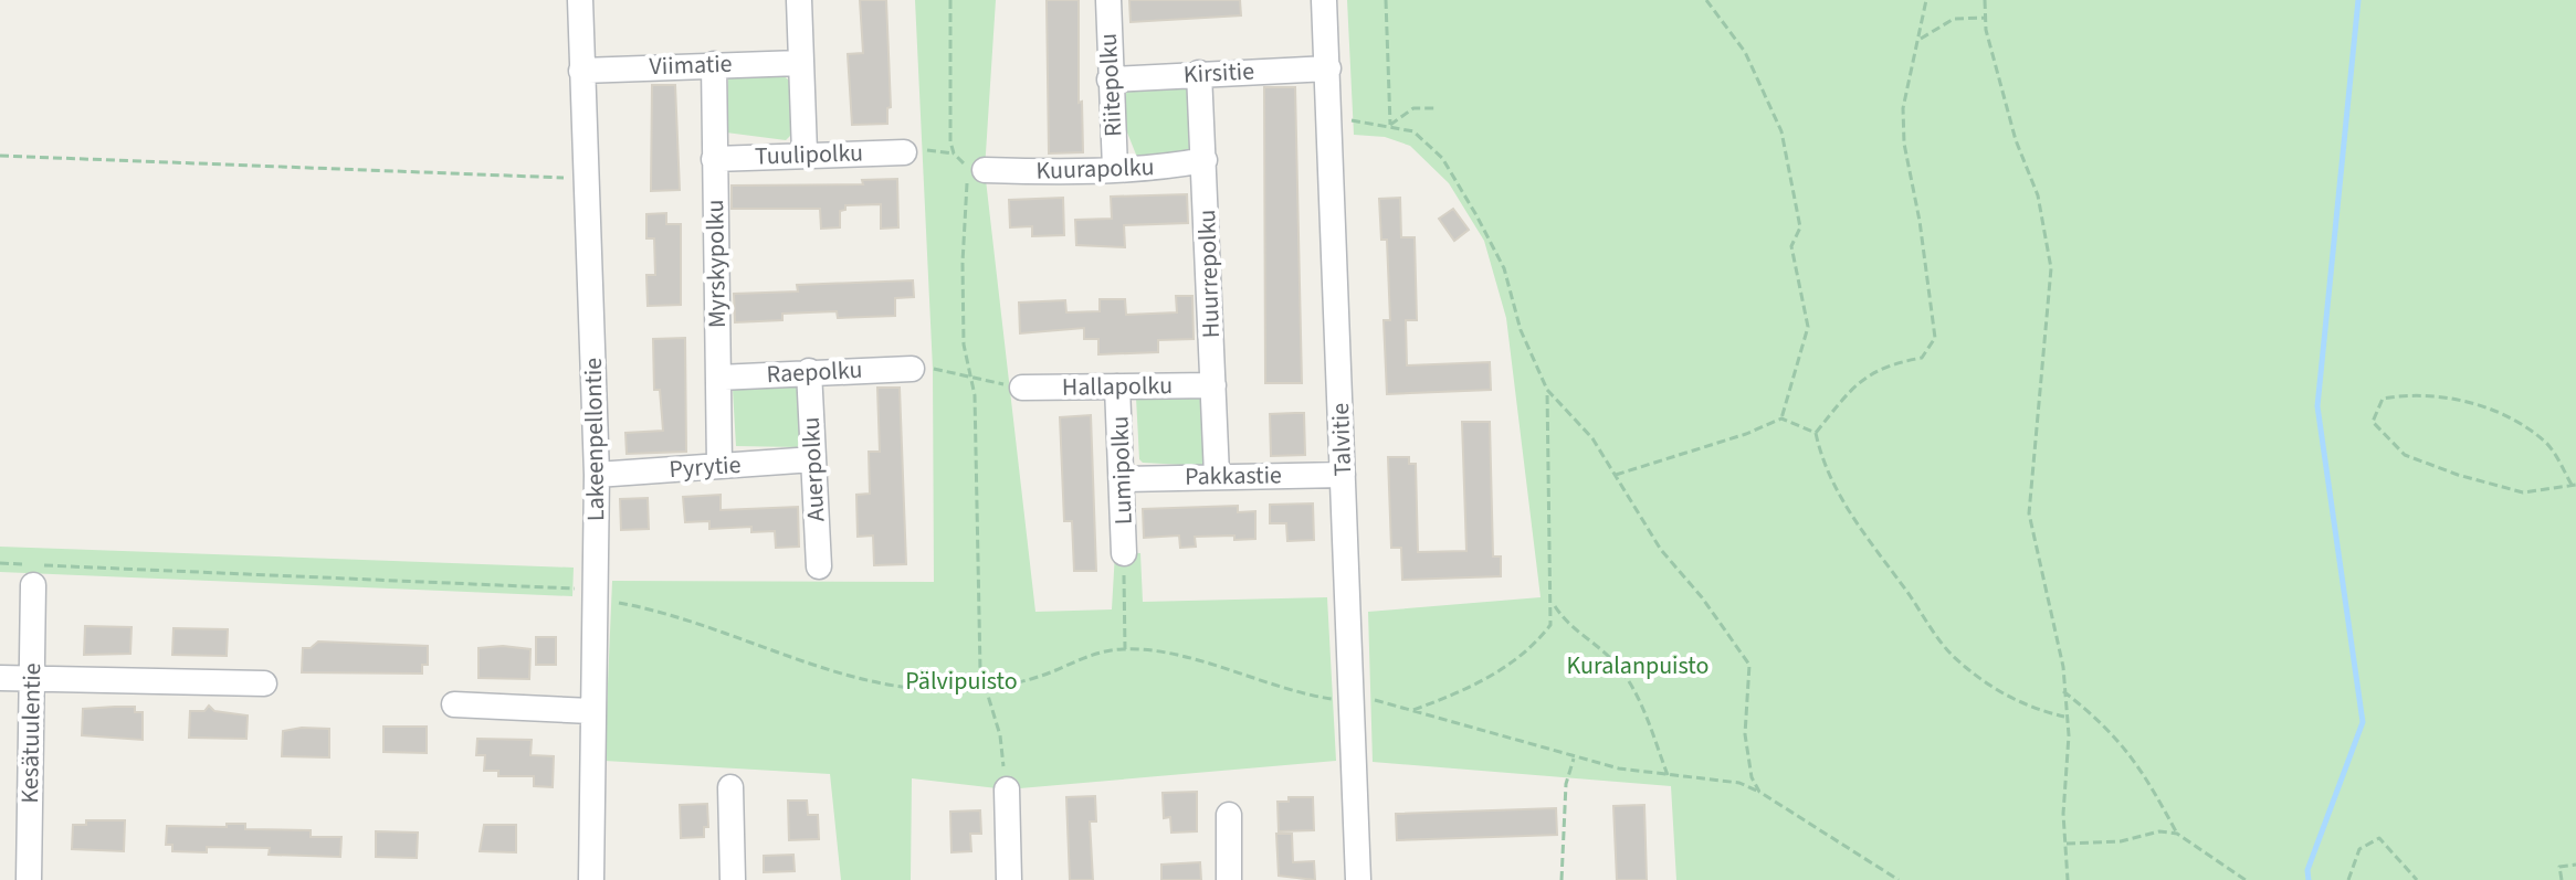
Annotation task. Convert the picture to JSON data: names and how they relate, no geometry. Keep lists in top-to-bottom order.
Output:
{
  "streets": {
    "street": [
      "Viimatie",
      "Kirsitie",
      "Riitepolku",
      "Tuulipolku",
      "Kuurapolku",
      "Myrskypolku",
      "Huurrepolku",
      "Raepolku",
      "Hallapolku",
      "Lakeenpellontie",
      "Talvitie",
      "Pyrytie",
      "Auerpolku",
      "Lumipolku",
      "Pakkastie",
      "Kesätuulentie"
    ]
  },
  "crossings": [
    ["Viimatie", "Myrskypolku"],
    ["Viimatie", "Lakeenpellontie"],
    ["Kirsitie", "Riitepolku"],
    ["Kirsitie", "Huurrepolku"],
    ["Kirsitie", "Talvitie"],
    ["Riitepolku", "Kuurapolku"],
    ["Tuulipolku", "Myrskypolku"],
    ["Kuurapolku", "Huurrepolku"],
    ["Myrskypolku", "Raepolku"],
    ["Myrskypolku", "Pyrytie"],
    ["Huurrepolku", "Hallapolku"],
    ["Huurrepolku", "Pakkastie"],
    ["Raepolku", "Auerpolku"],
    ["Hallapolku", "Lumipolku"],
    ["Lakeenpellontie", "Pyrytie"],
    ["Talvitie", "Pakkastie"],
    ["Pyrytie", "Auerpolku"],
    ["Lumipolku", "Pakkastie"]
  ],
  "parks": ["Kuralanpuisto", "Pälvipuisto"]
}
